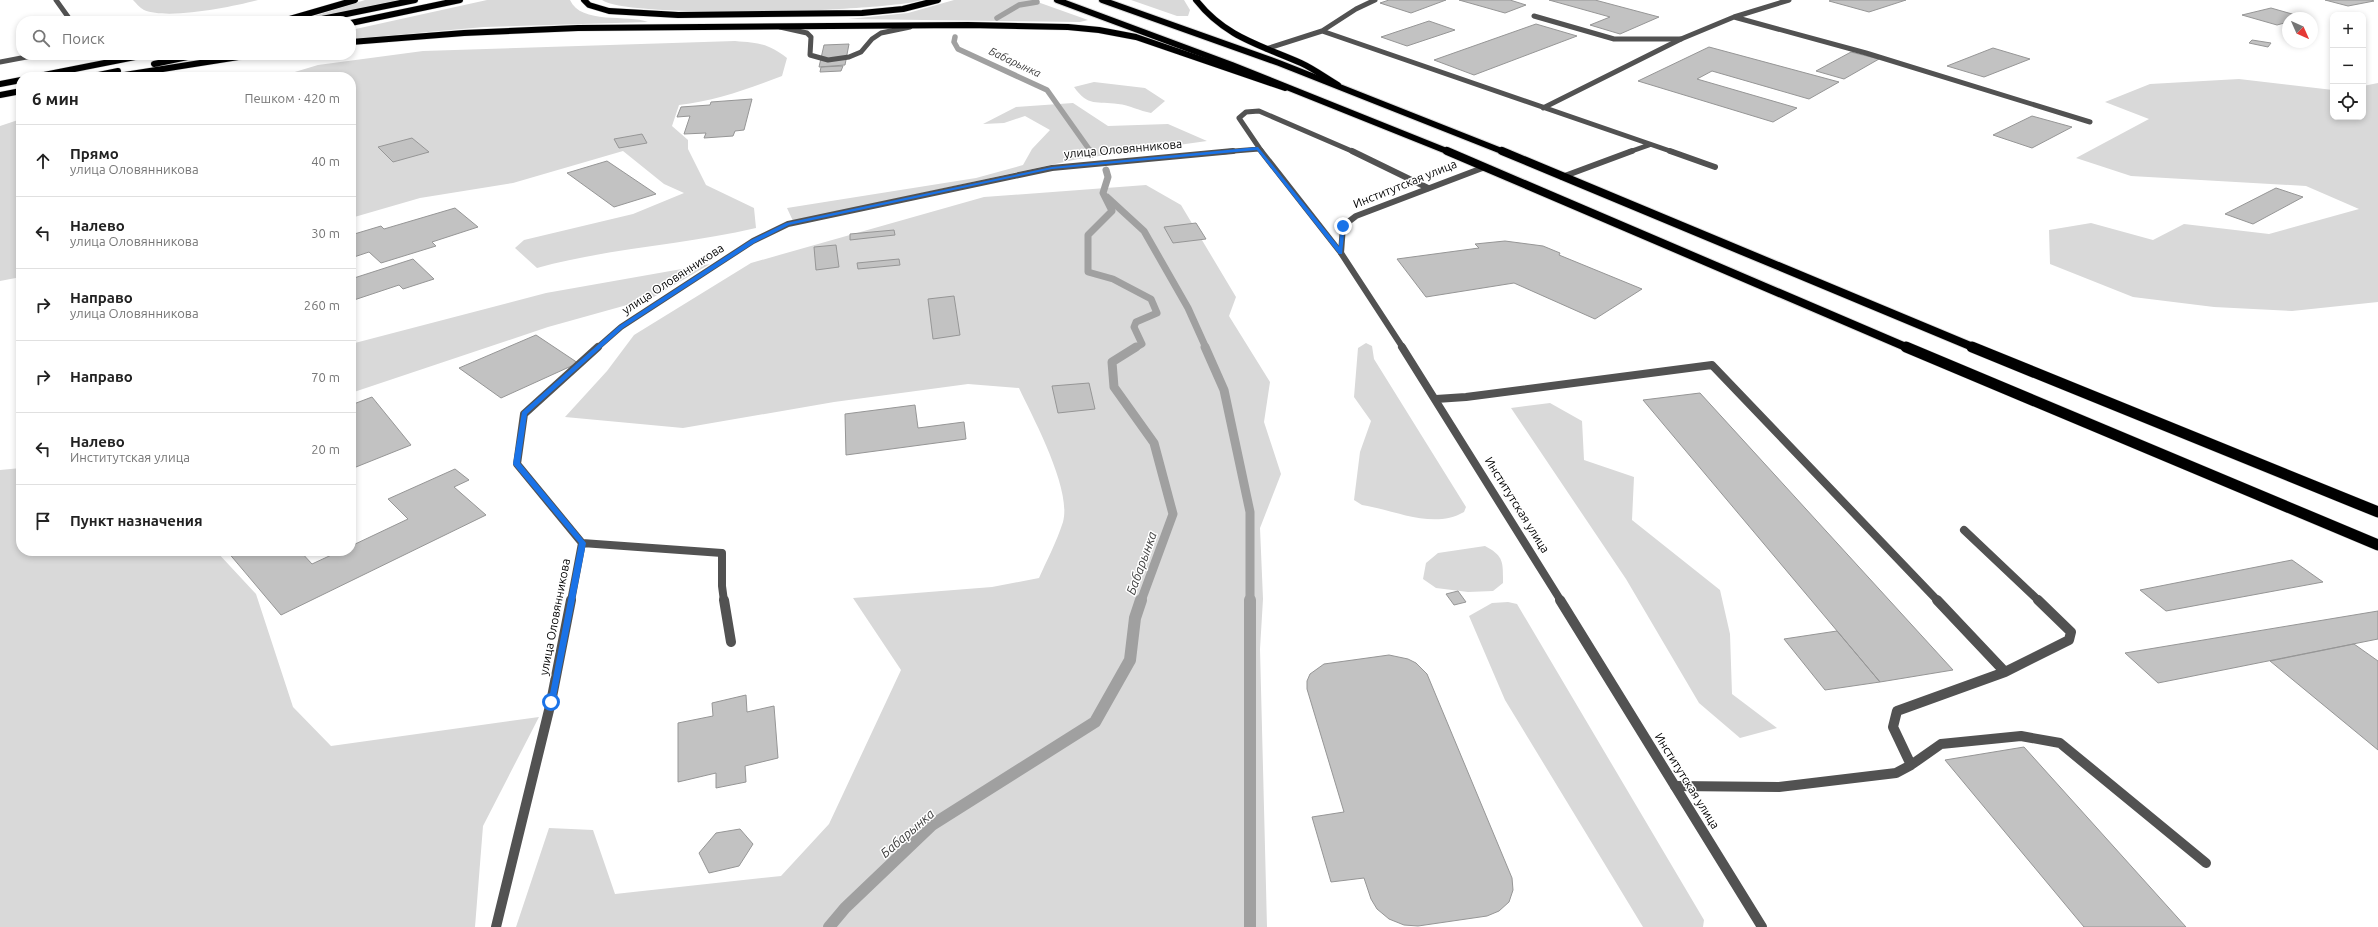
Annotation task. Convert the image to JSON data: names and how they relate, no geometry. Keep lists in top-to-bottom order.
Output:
{
  "streets": {
    "street": ["улица Оловянникова", "Институтская улица"]
  },
  "water": ["Бабарынка"],
  "north": "bottom right",
  "page": {
    "map_buttons": ["+", "−"],
    "search": "Поиск",
    "heading": ["6 мин", "Пешком · 420 m"],
    "list": [
      ["Прямо", "улица Оловянникова", "40 m"],
      ["Налево", "улица Оловянникова", "30 m"],
      ["Направо", "улица Оловянникова", "260 m"],
      ["Направо", "70 m"],
      ["Налево", "Институтская улица", "20 m"],
      "Пункт назначения"
    ]
  }
}
